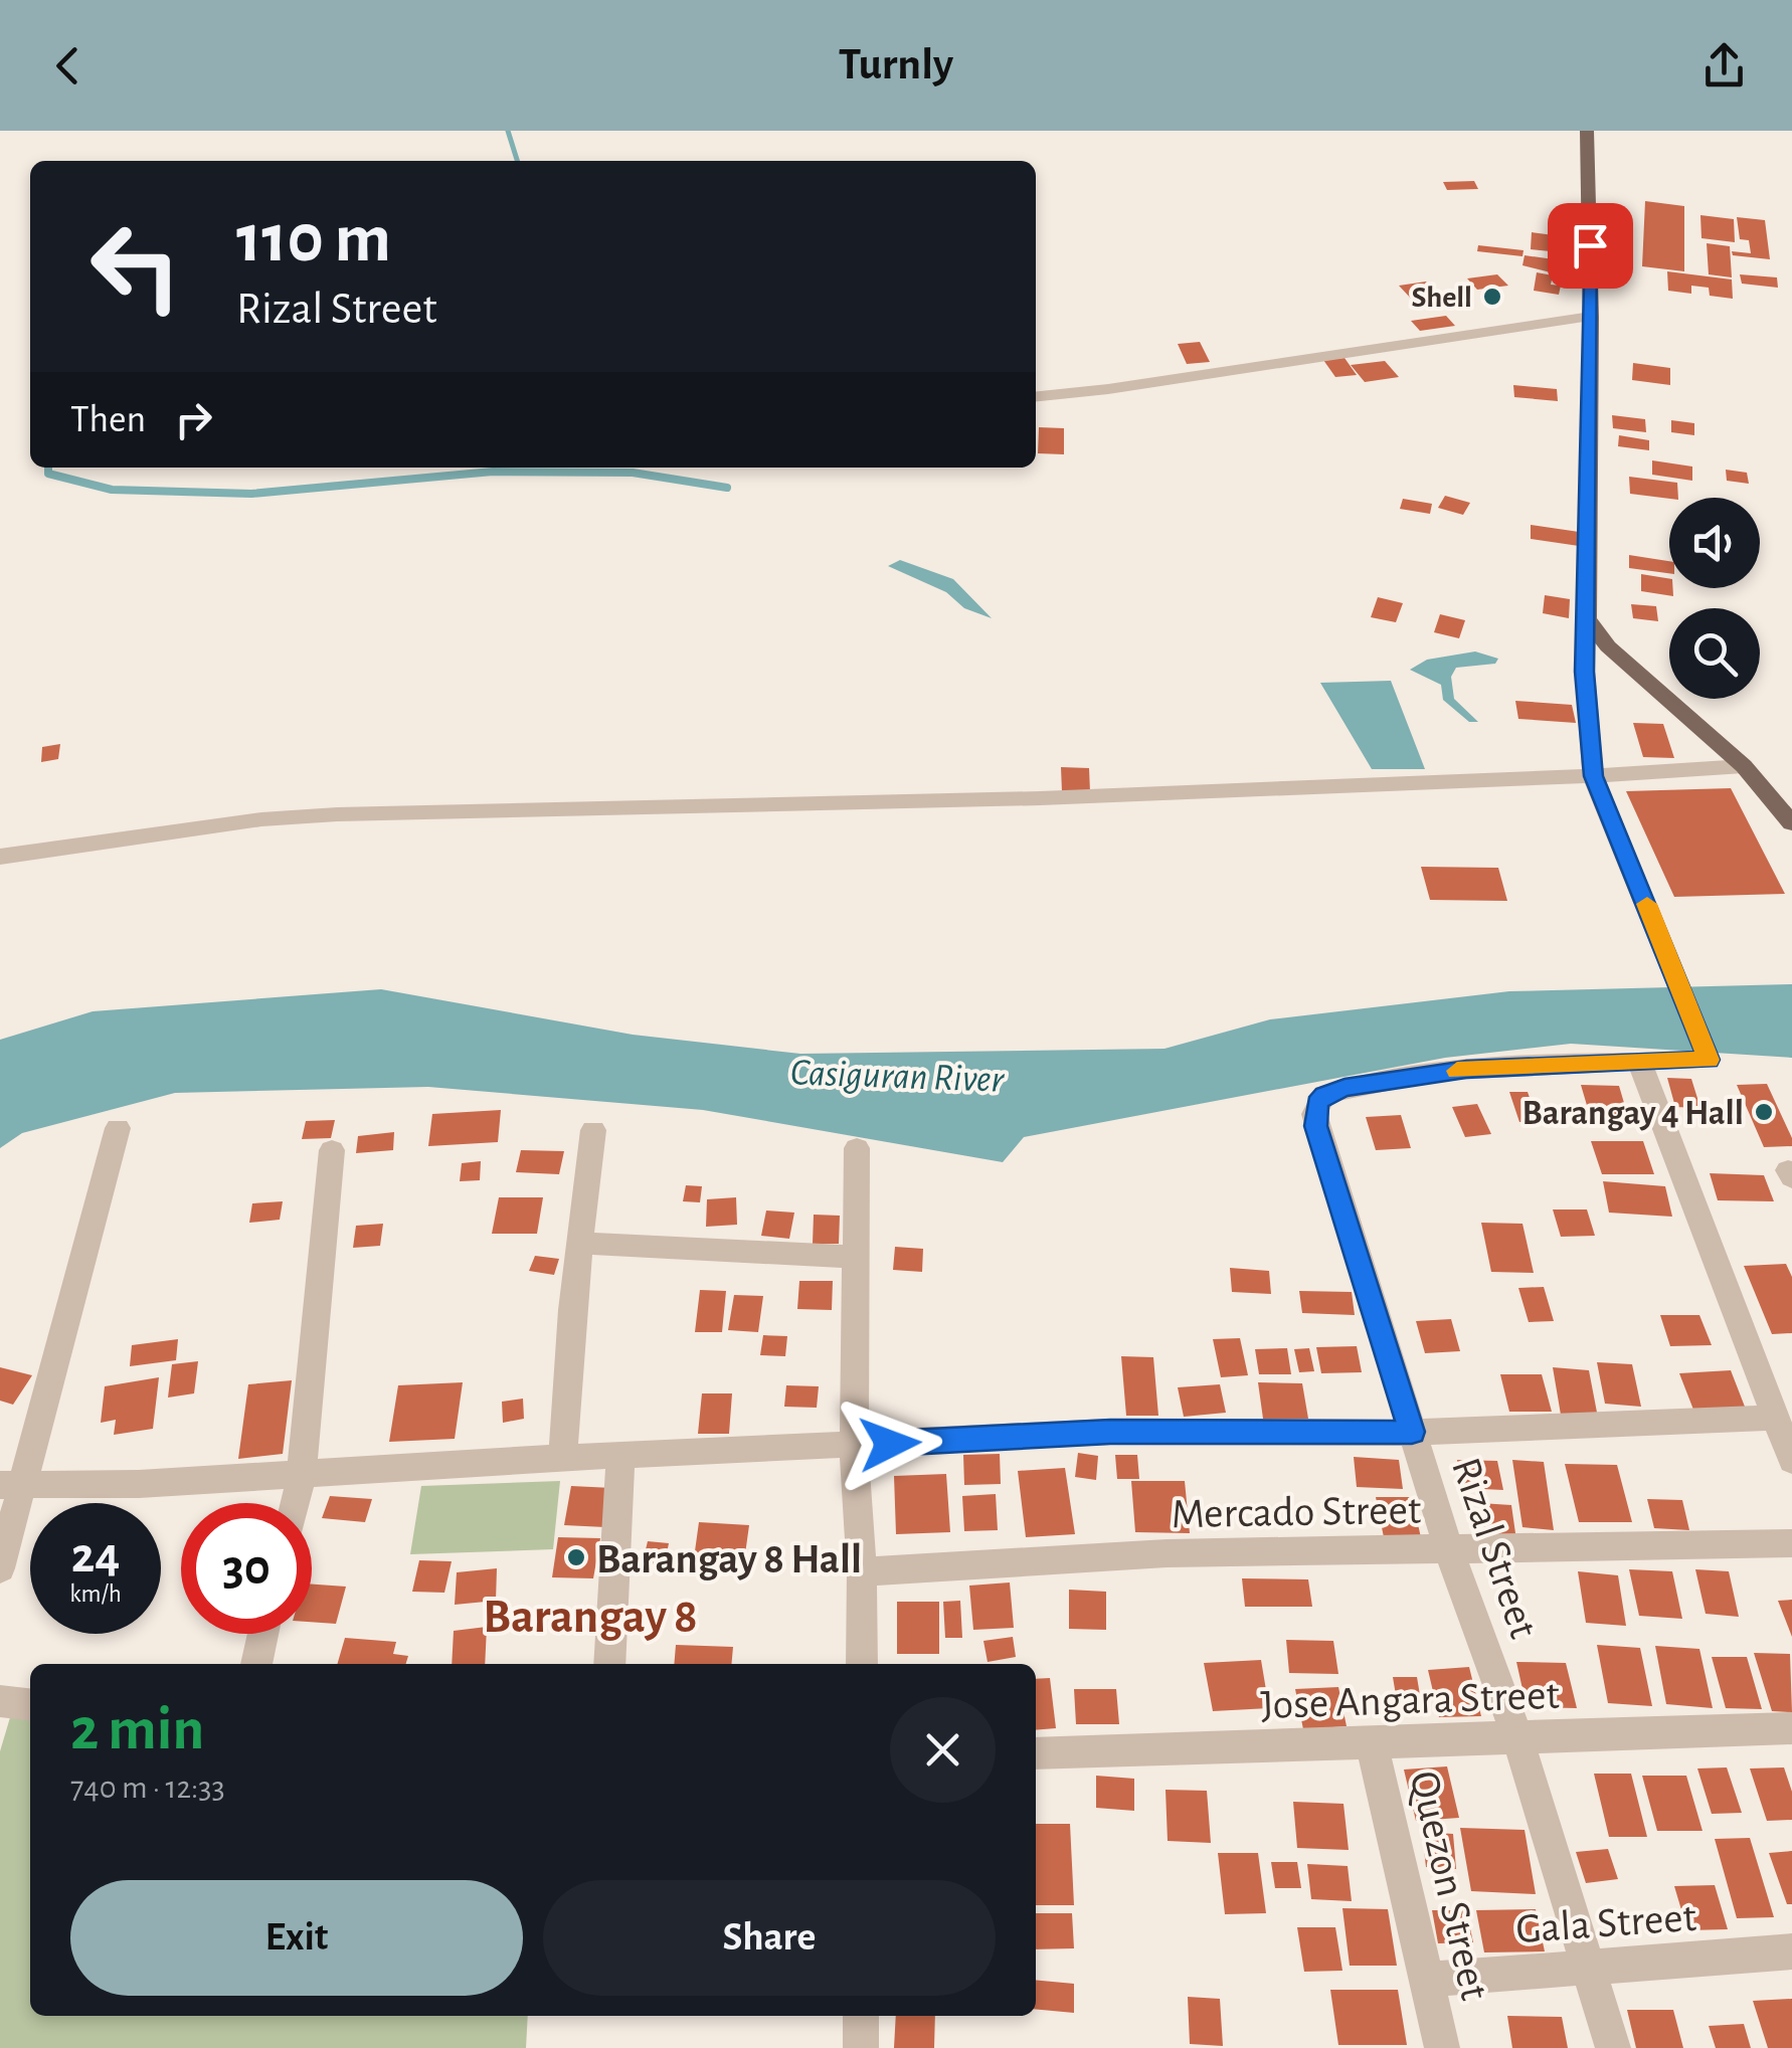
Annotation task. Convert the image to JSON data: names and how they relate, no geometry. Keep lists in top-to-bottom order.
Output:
{
  "streets": {
    "street": [
      "Mercado Street",
      "Rizal Street",
      "Jose Angara Street",
      "Quezon Street",
      "Gala Street"
    ]
  },
  "crossings": [
    ["Mercado Street", "Rizal Street"],
    ["Rizal Street", "Jose Angara Street"],
    ["Rizal Street", "Gala Street"],
    ["Jose Angara Street", "Quezon Street"],
    ["Quezon Street", "Gala Street"]
  ],
  "districts": ["Barangay 8"],
  "water": ["Casiguran River"],
  "places": ["Shell", "Barangay 4 Hall", "Barangay 8 Hall"],
  "page": {
    "header": "Turnly",
    "turn": ["110 m", "Rizal Street"],
    "then": "Then",
    "speed": "24 km/h",
    "limit": "30",
    "heading": ["2 min", "740 m · 12:33"],
    "buttons": ["Exit", "Share"]
  }
}
